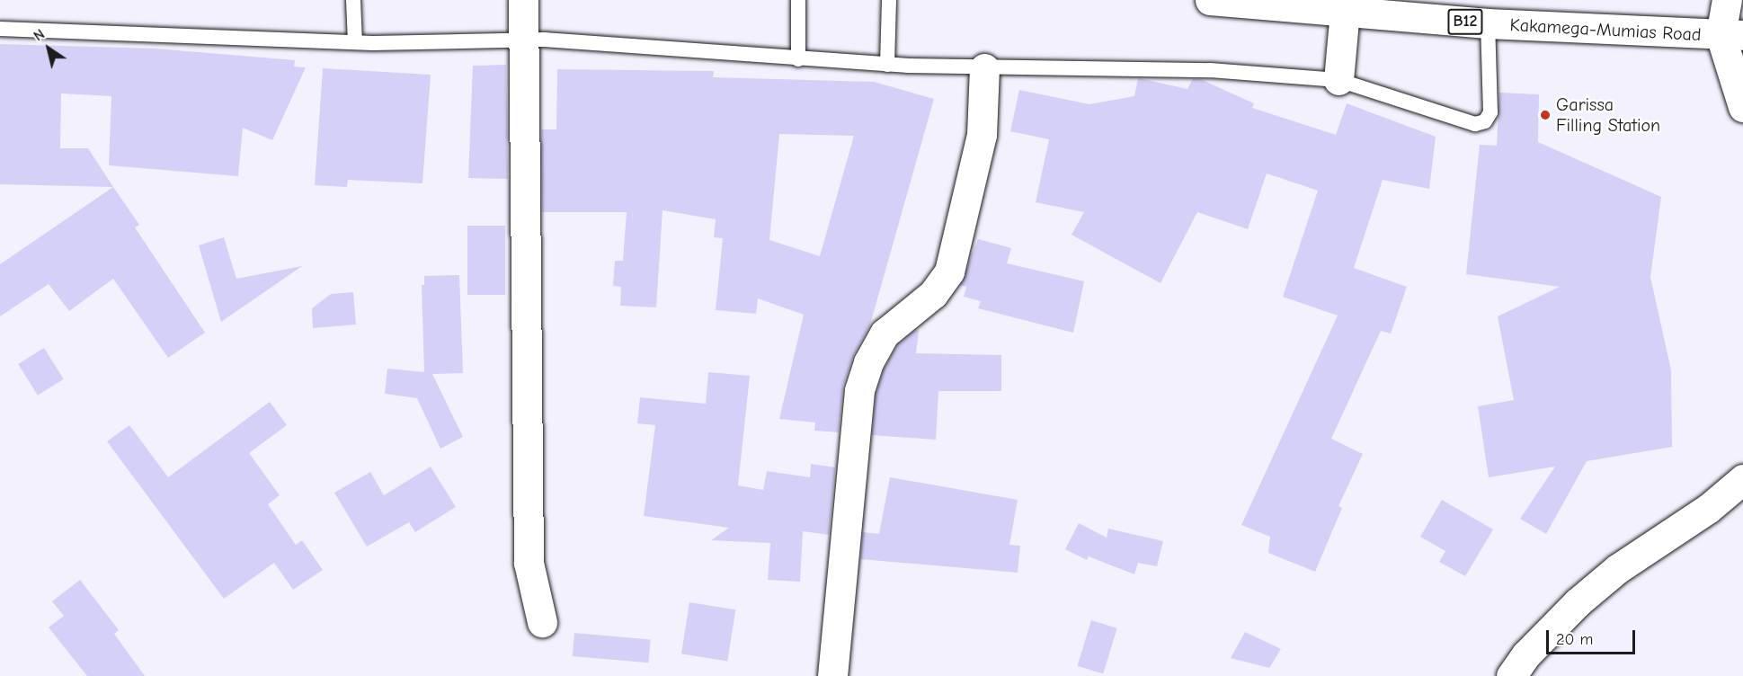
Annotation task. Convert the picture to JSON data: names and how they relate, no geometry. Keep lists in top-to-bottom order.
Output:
{
  "streets": {
    "main road": ["B12", "Kakamega-Mumias Road"]
  },
  "places": ["Garissa Filling Station"],
  "scale_bar": "20 m",
  "north": "top left"
}
